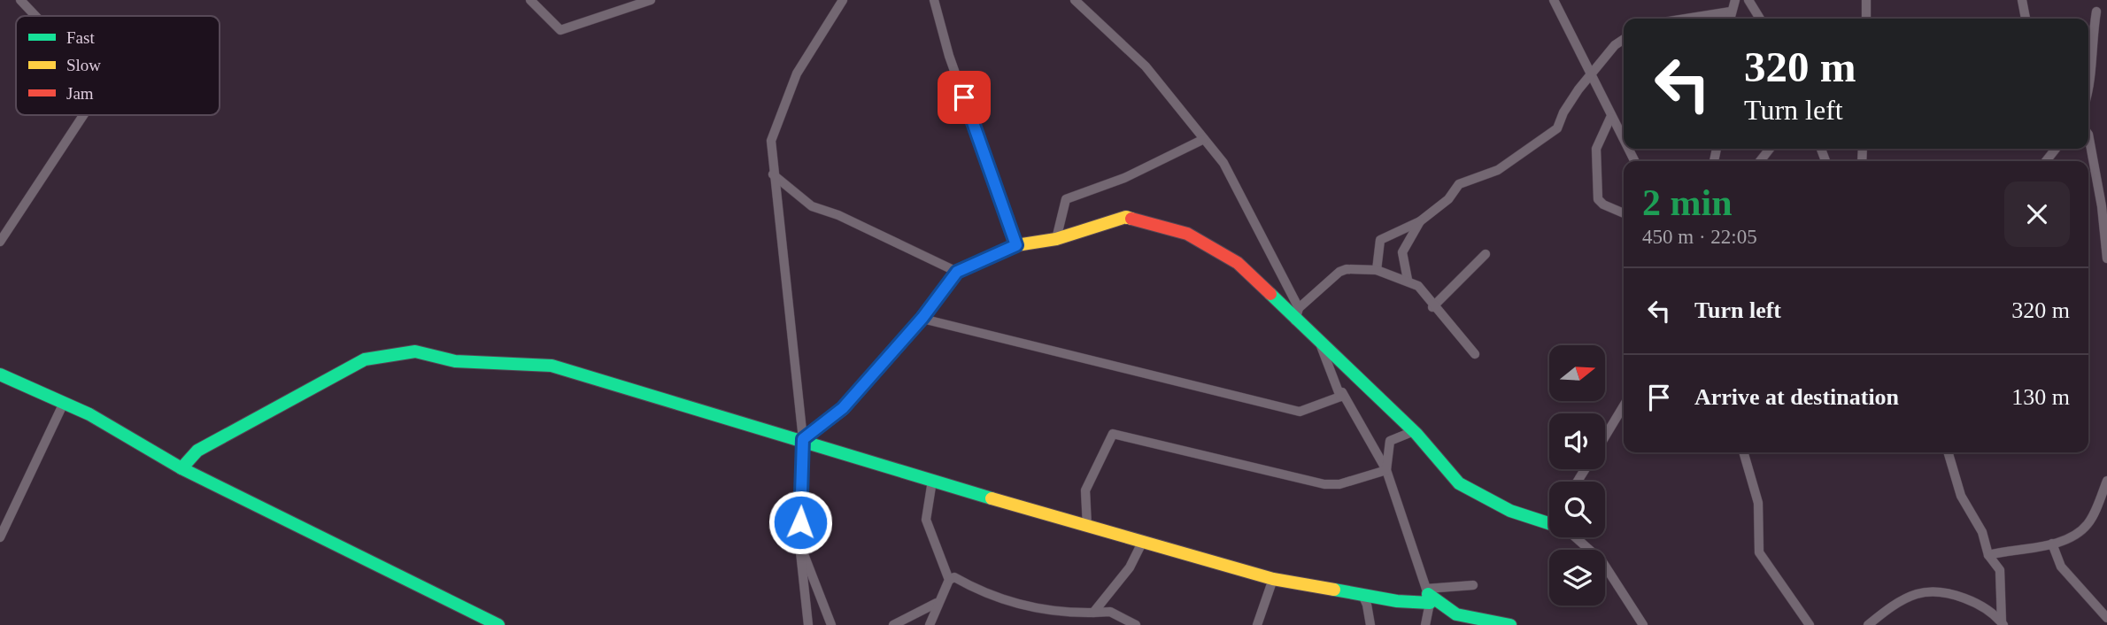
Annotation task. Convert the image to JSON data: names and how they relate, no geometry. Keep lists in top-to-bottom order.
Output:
{
  "legend": ["Fast", "Slow", "Jam"],
  "north": "right",
  "page": {
    "turn": ["320 m", "Turn left"],
    "heading": ["2 min", "450 m · 22:05"],
    "list": [
      {
        "name": "Turn left",
        "value": "320 m"
      },
      {
        "name": "Arrive at destination",
        "value": "130 m"
      }
    ]
  }
}
